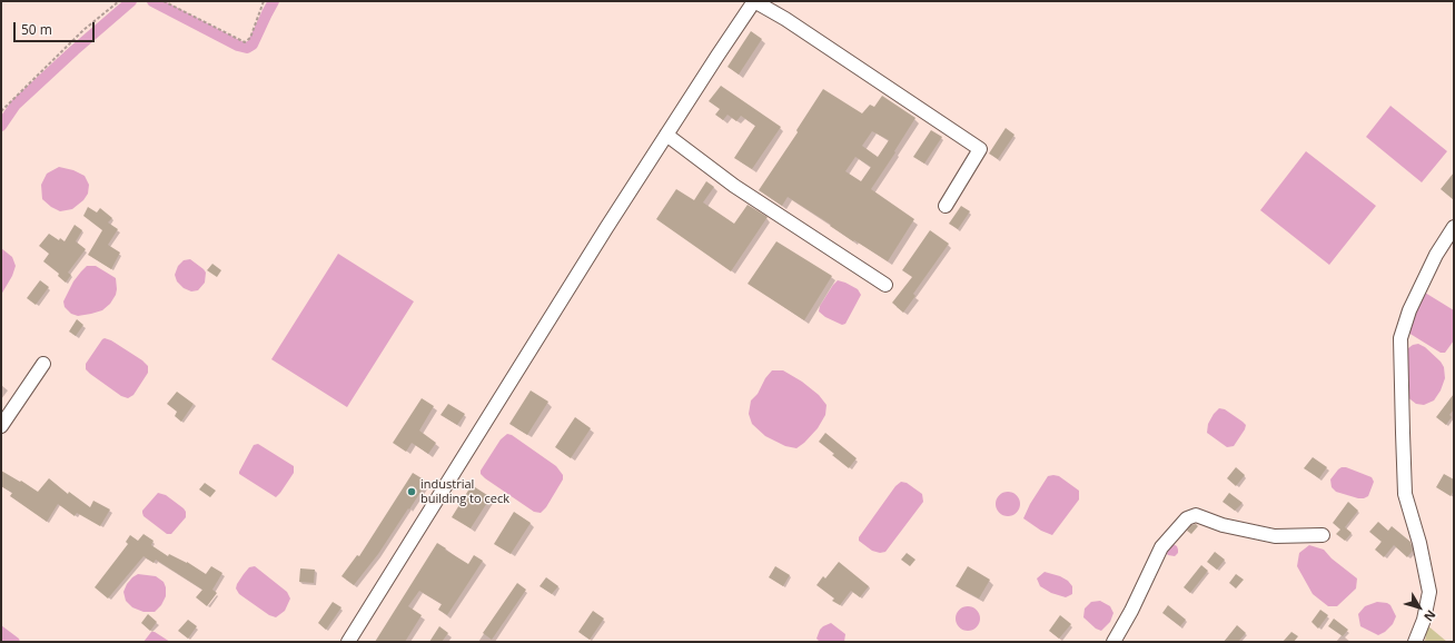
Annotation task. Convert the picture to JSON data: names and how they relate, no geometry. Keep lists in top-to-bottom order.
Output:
{
  "places": ["industrial building to ceck"],
  "scale_bar": "50 m",
  "north": "bottom right"
}
